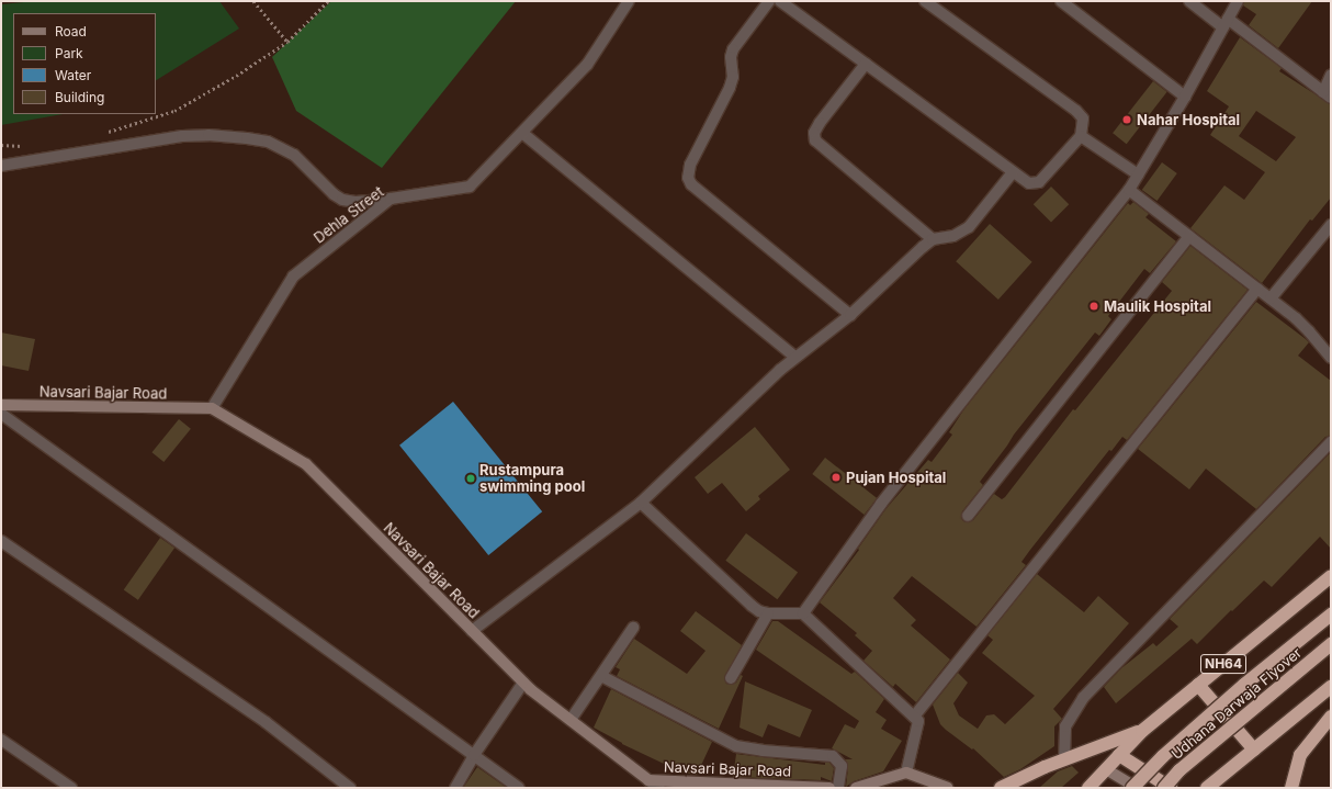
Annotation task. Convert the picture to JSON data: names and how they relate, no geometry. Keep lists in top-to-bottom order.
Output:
{
  "streets": {
    "highway": ["NH64", "Udhana Darwaja Flyover"],
    "main road": ["Navsari Bajar Road"],
    "street": ["Dehla Street"]
  },
  "crossings": [
    ["Dehla Street", "Navsari Bajar Road"]
  ],
  "places": [
    "Nahar Hospital",
    "Maulik Hospital",
    "Pujan Hospital",
    "Rustampura swimming pool"
  ],
  "legend": [
    "Road",
    "Park",
    "Water",
    "Building"
  ]
}
